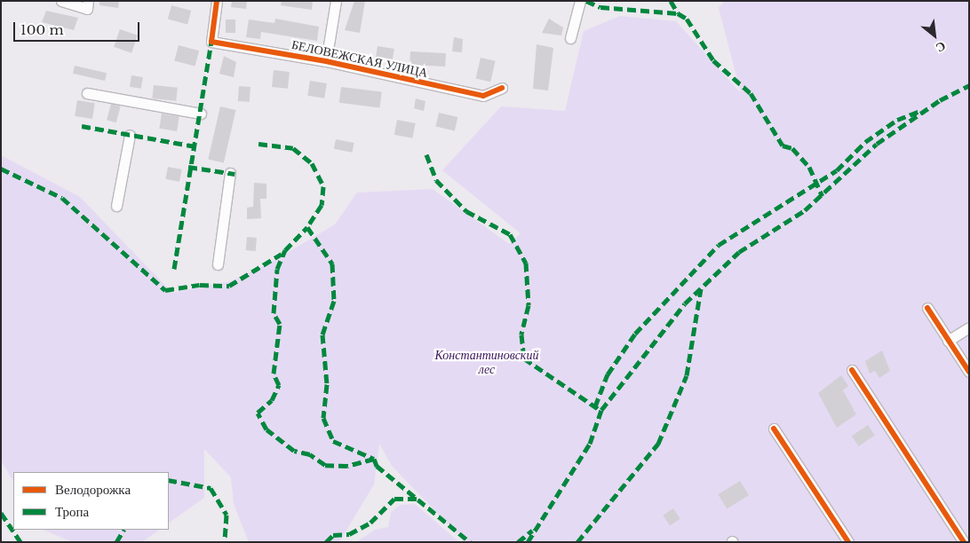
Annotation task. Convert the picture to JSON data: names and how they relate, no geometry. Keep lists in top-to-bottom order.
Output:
{
  "streets": {
    "street": ["БЕЛОВЕЖСКАЯ УЛИЦА"]
  },
  "parks": ["Константиновский лес"],
  "legend": ["Велодорожка", "Тропа"],
  "scale_bar": "100 m",
  "north": "bottom right"
}
